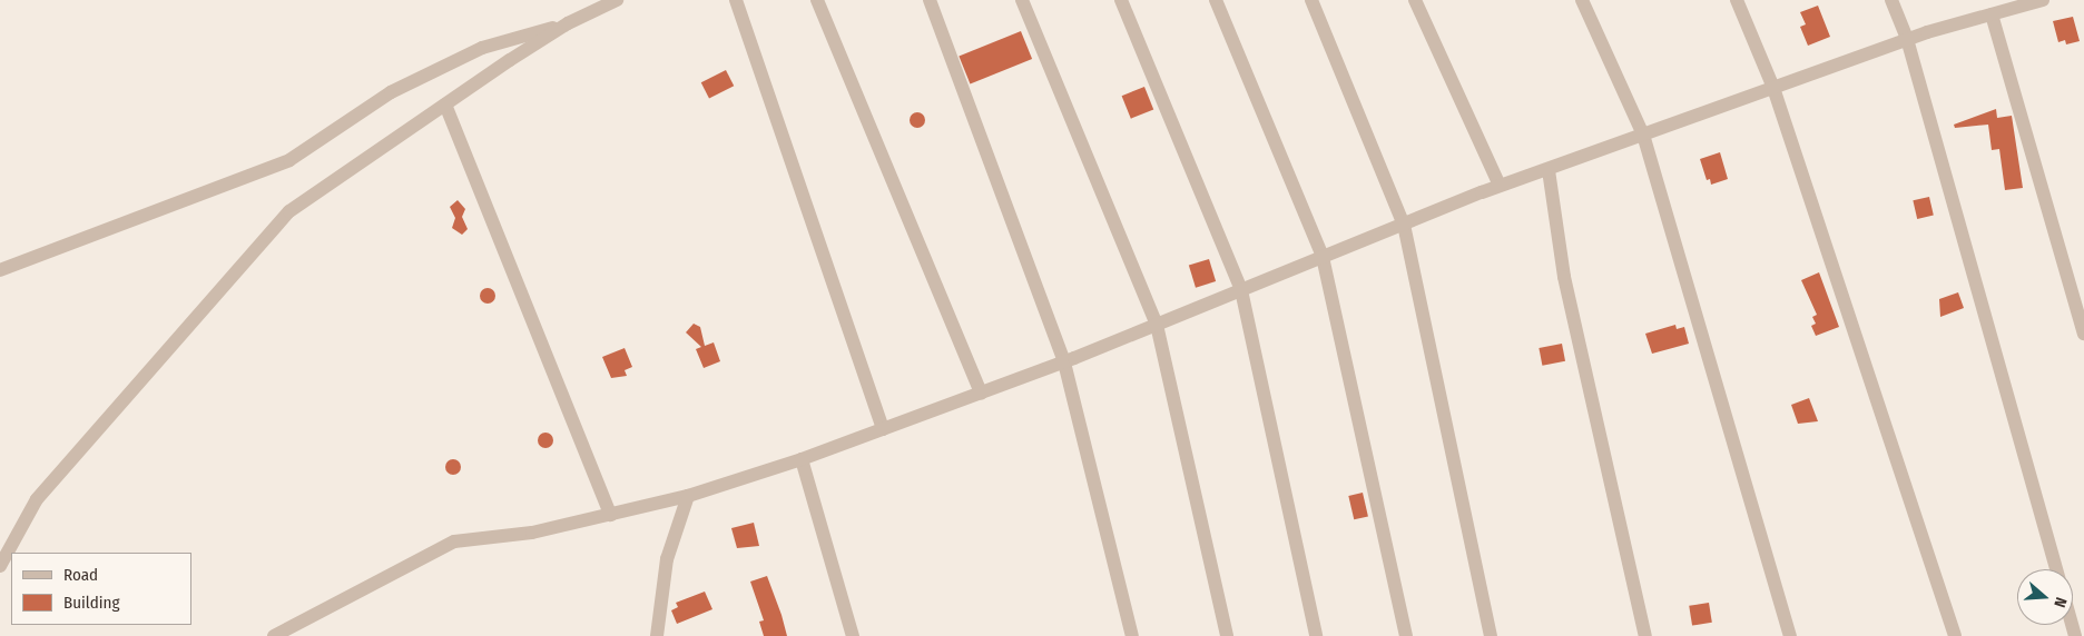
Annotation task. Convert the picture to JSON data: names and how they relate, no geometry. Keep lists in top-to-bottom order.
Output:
{
  "legend": ["Road", "Building"],
  "north": "right"
}
